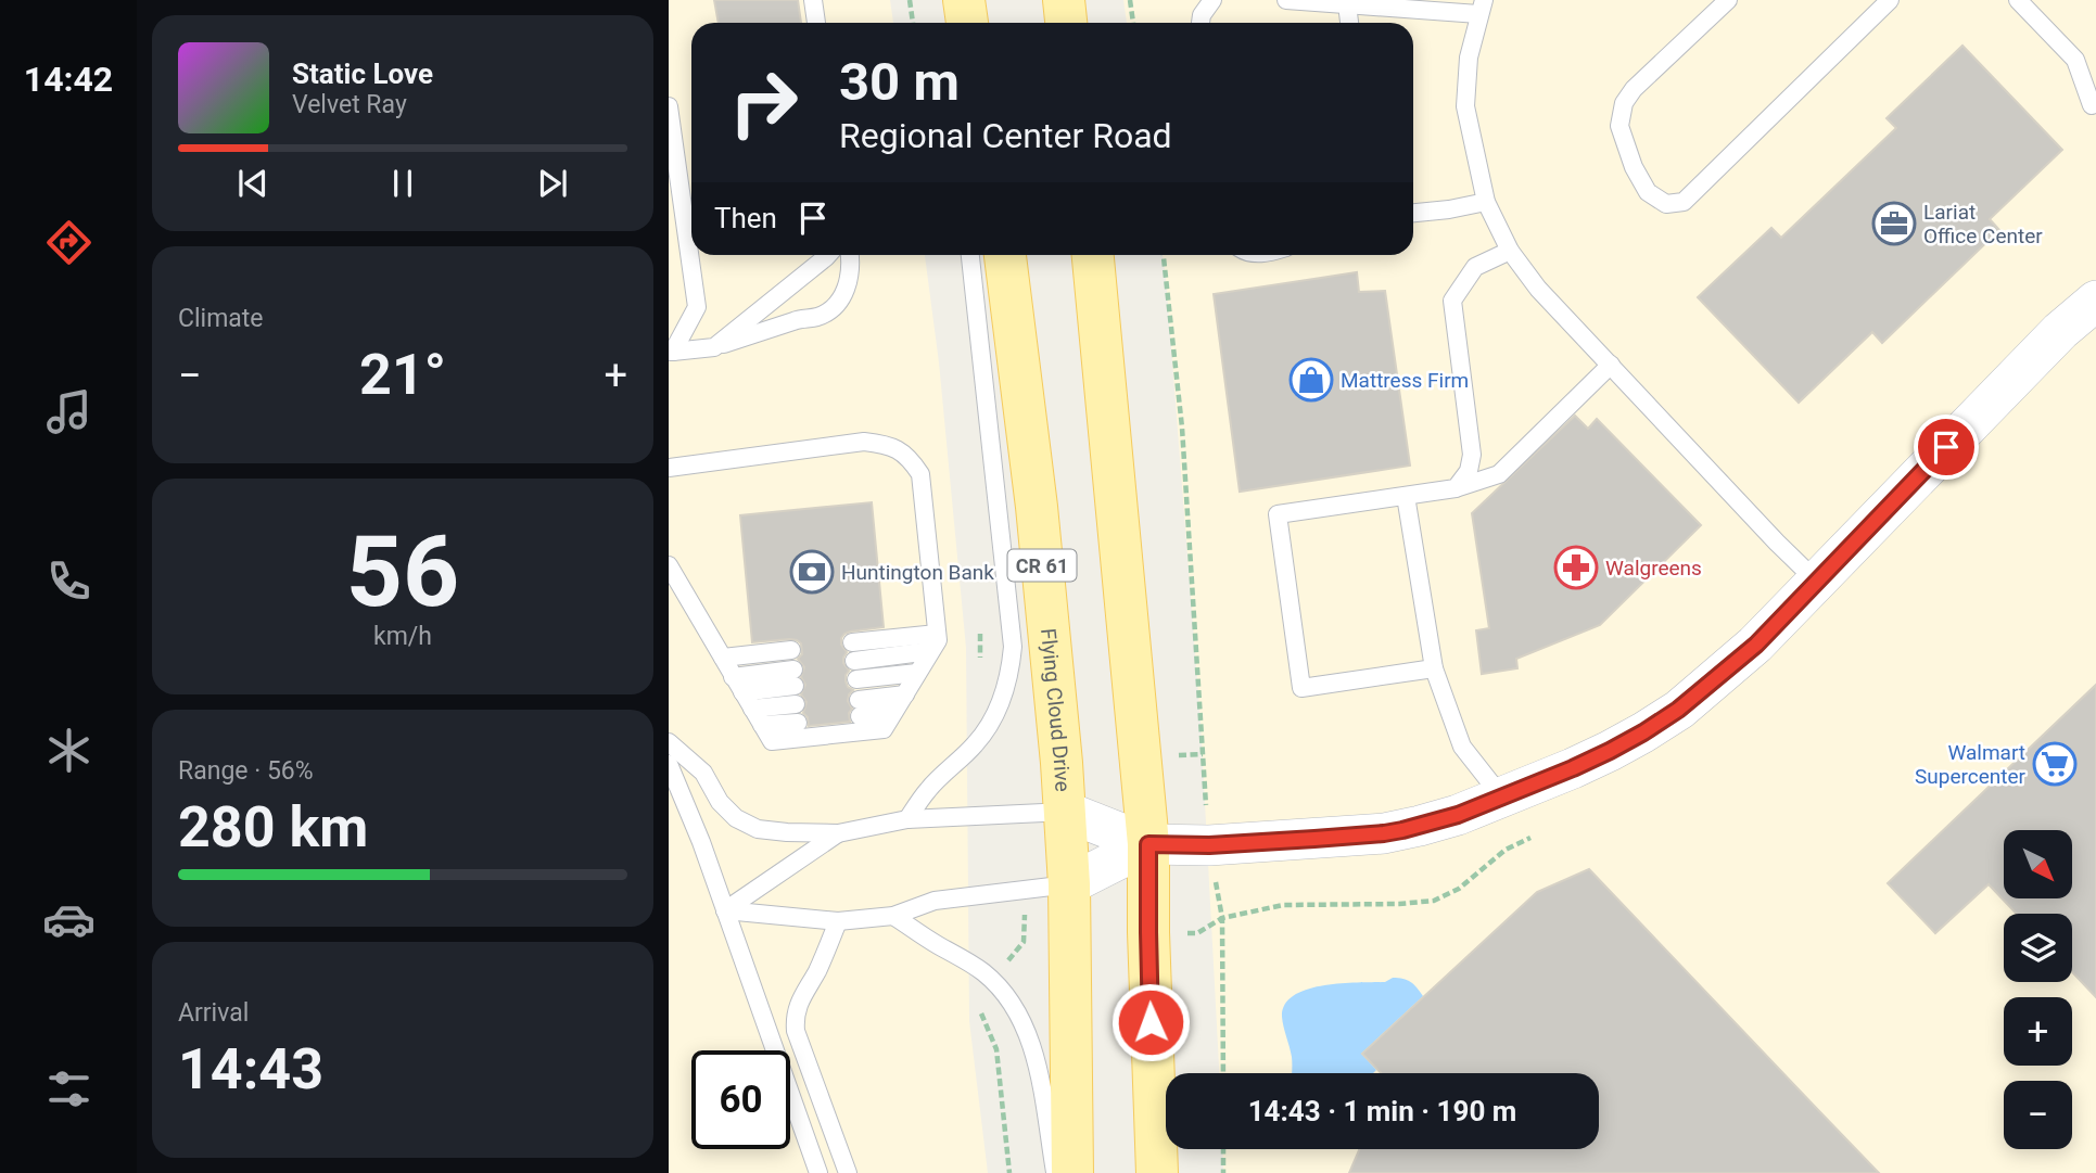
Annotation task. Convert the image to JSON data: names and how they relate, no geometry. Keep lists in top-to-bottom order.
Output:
{
  "streets": {
    "main road": ["CR 61", "Flying Cloud Drive"]
  },
  "places": {
    "office": ["Lariat Office Center"],
    "shop": ["Mattress Firm"],
    "pharmacy": ["Walgreens"],
    "bank": ["Huntington Bank"],
    "supermarket": ["Walmart Supercenter"]
  },
  "north": "bottom right",
  "page": {
    "tabs": "14:42",
    "turn": ["30 m", "Regional Center Road"],
    "song": ["Static Love", "Velvet Ray"],
    "then": "Then",
    "tile": [
      "Climate",
      ["56", "km/h"],
      ["Range · 56%", "280 km"],
      ["Arrival", "14:43"]
    ],
    "heat": ["−", "21°", "+"],
    "map_buttons": ["+", "−"],
    "limit": "60",
    "trip": "14:43 · 1 min · 190 m"
  }
}
